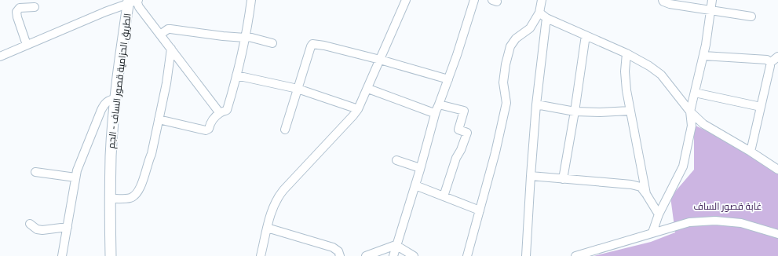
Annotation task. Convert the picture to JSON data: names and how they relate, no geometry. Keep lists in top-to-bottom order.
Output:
{
  "streets": {
    "main road": ["الطريق الحزامية قصور الساف - الجم"]
  },
  "parks": ["غابة قصور الساف"]
}
